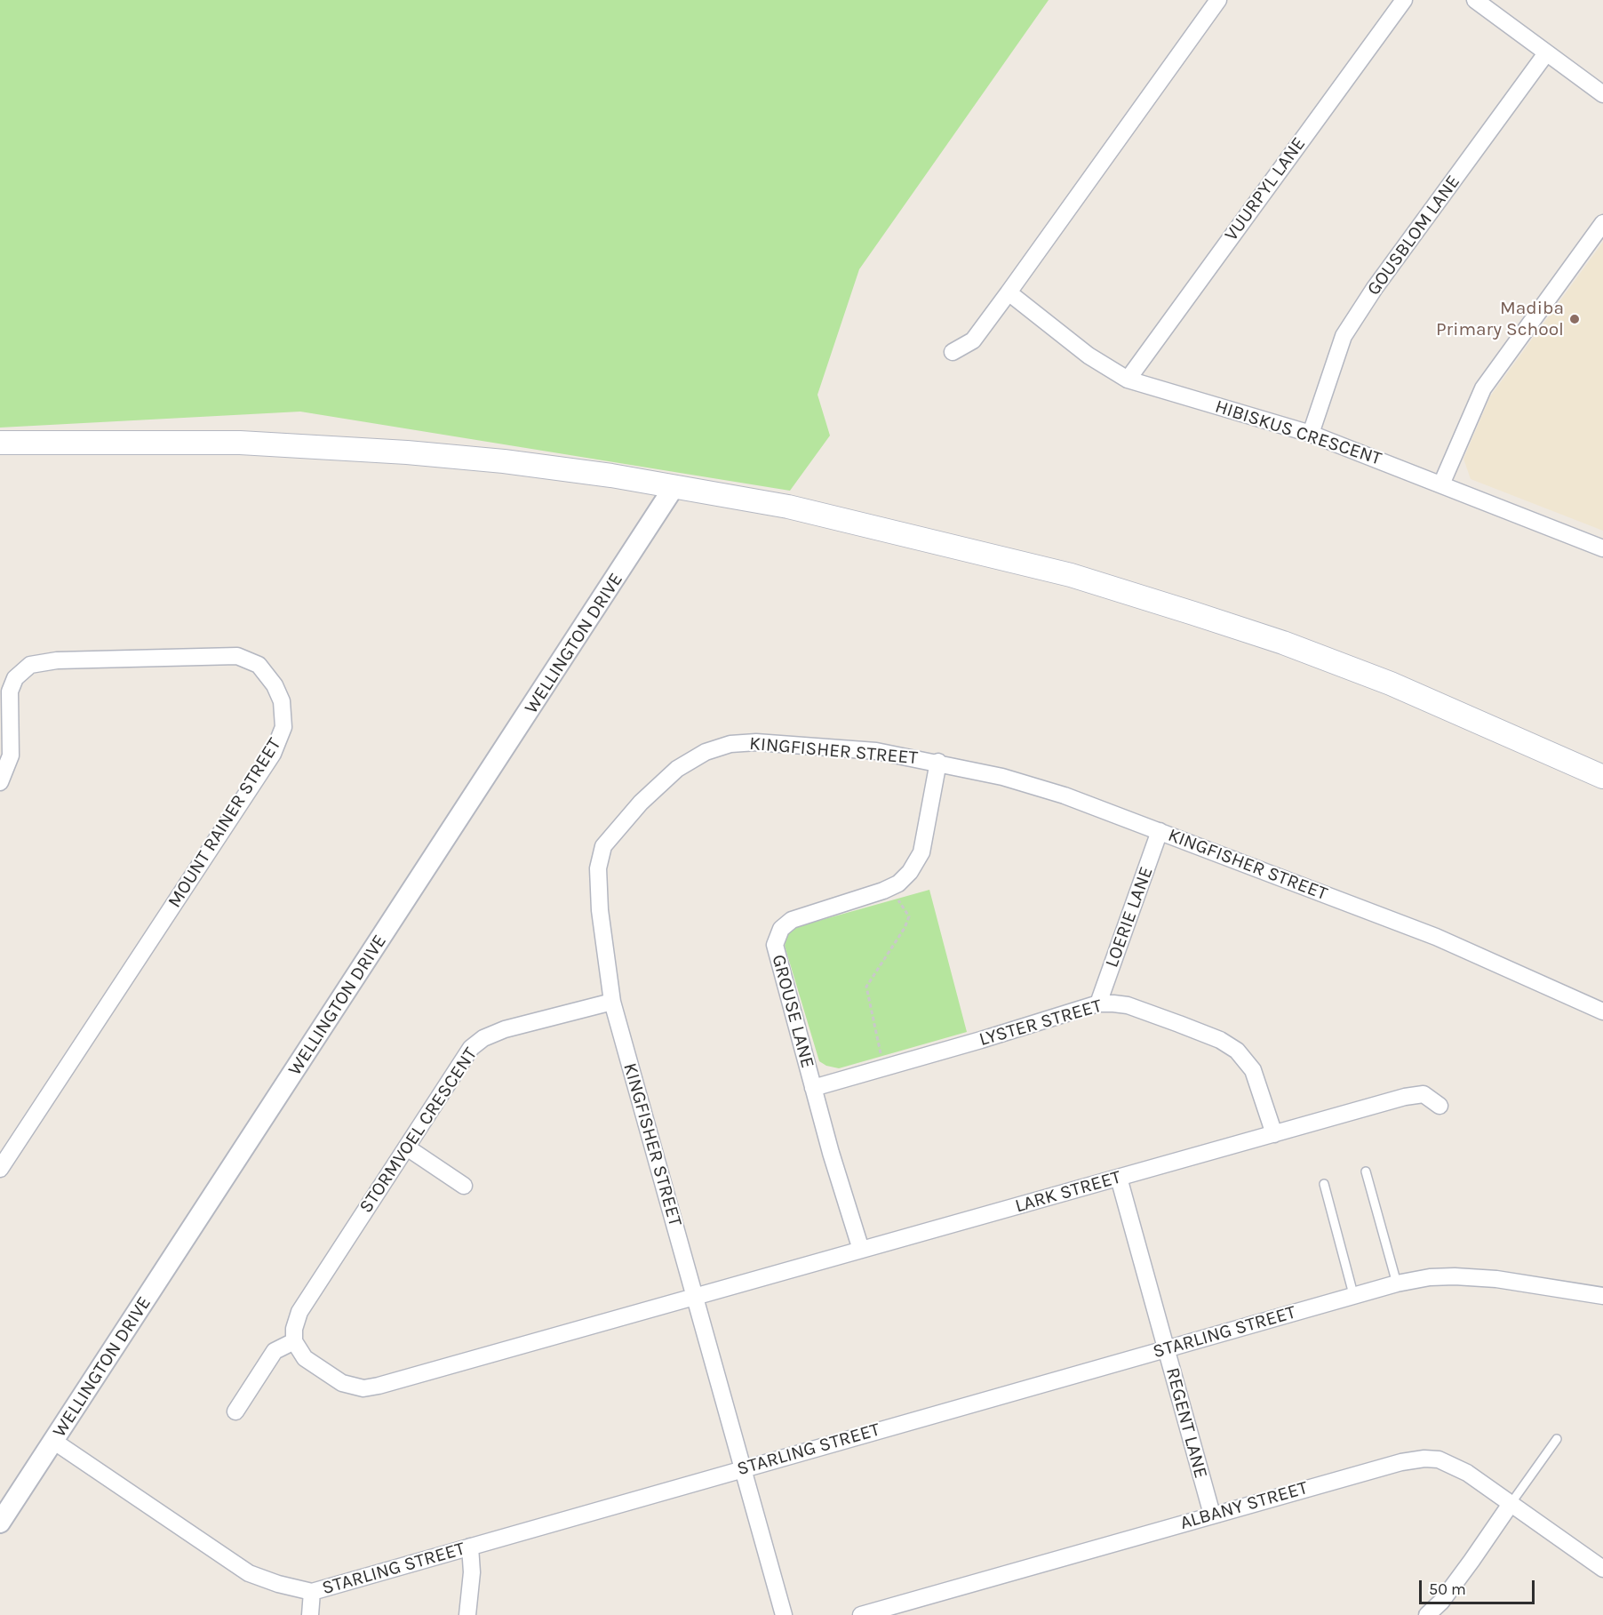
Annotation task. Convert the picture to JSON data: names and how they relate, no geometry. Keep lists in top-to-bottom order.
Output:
{
  "streets": {
    "street": [
      "VUURPYL LANE",
      "GOUSBLOM LANE",
      "HIBISKUS CRESCENT",
      "WELLINGTON DRIVE",
      "KINGFISHER STREET",
      "MOUNT RAINER STREET",
      "LOERIE LANE",
      "GROUSE LANE",
      "LYSTER STREET",
      "STORMVOEL CRESCENT",
      "LARK STREET",
      "STARLING STREET",
      "REGENT LANE",
      "ALBANY STREET"
    ]
  },
  "crossings": [
    ["VUURPYL LANE", "HIBISKUS CRESCENT"],
    ["GOUSBLOM LANE", "HIBISKUS CRESCENT"],
    ["WELLINGTON DRIVE", "STARLING STREET"],
    ["KINGFISHER STREET", "LOERIE LANE"],
    ["KINGFISHER STREET", "GROUSE LANE"],
    ["KINGFISHER STREET", "STORMVOEL CRESCENT"],
    ["KINGFISHER STREET", "LARK STREET"],
    ["KINGFISHER STREET", "STARLING STREET"],
    ["LOERIE LANE", "LYSTER STREET"],
    ["GROUSE LANE", "LYSTER STREET"],
    ["GROUSE LANE", "LARK STREET"],
    ["LYSTER STREET", "LARK STREET"],
    ["LARK STREET", "REGENT LANE"],
    ["STARLING STREET", "REGENT LANE"],
    ["REGENT LANE", "ALBANY STREET"]
  ],
  "places": ["Madiba Primary School"],
  "scale_bar": "50 m"
}
